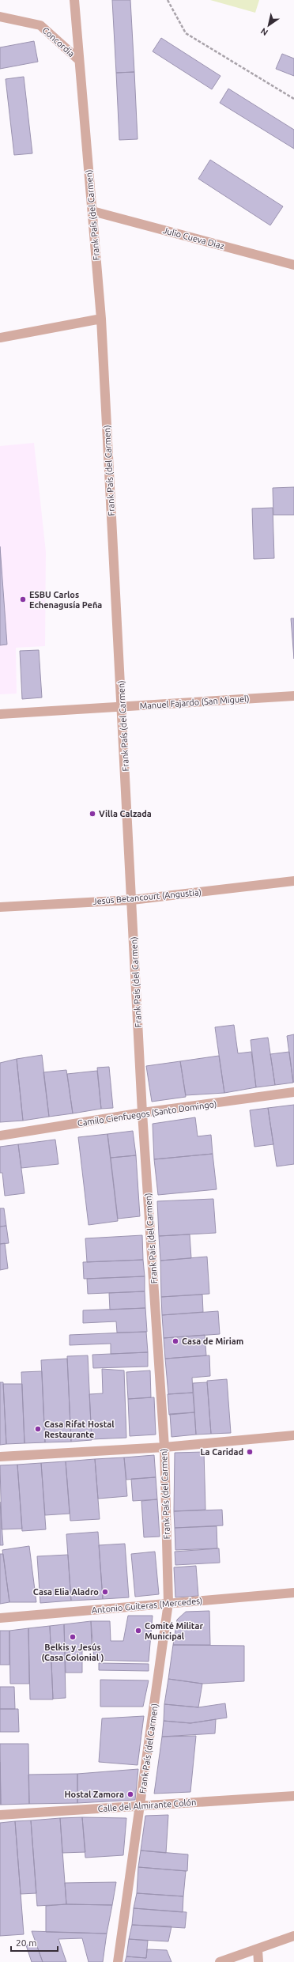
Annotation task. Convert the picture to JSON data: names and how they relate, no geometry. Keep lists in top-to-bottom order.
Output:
{
  "streets": {
    "street": [
      "Concordia",
      "Frank País (del Carmen)",
      "Julio Cueva Diaz",
      "Manuel Fajardo (San Miguel)",
      "Jesús Betancourt (Angustia)",
      "Camilo Cienfuegos (Santo Domingo)",
      "Antonio Guiteras (Mercedes)",
      "Calle del Almirante Colón"
    ]
  },
  "crossings": [
    ["Concordia", "Frank País (del Carmen)"],
    ["Frank País (del Carmen)", "Julio Cueva Diaz"],
    ["Frank País (del Carmen)", "Manuel Fajardo (San Miguel)"],
    ["Frank País (del Carmen)", "Jesús Betancourt (Angustia)"],
    ["Frank País (del Carmen)", "Camilo Cienfuegos (Santo Domingo)"],
    ["Frank País (del Carmen)", "Antonio Guiteras (Mercedes)"],
    ["Frank País (del Carmen)", "Calle del Almirante Colón"]
  ],
  "places": [
    "ESBU Carlos Echenagusía Peña",
    "Villa Calzada",
    "Casa de Miriam",
    "Casa Rifat Hostal Restaurante",
    "La Caridad",
    "Casa Elia Aladro",
    "Comité Militar Municipal",
    "Belkis y Jesús (Casa Colonial )",
    "Hostal Zamora"
  ],
  "scale_bar": "20 m",
  "north": "bottom left"
}
